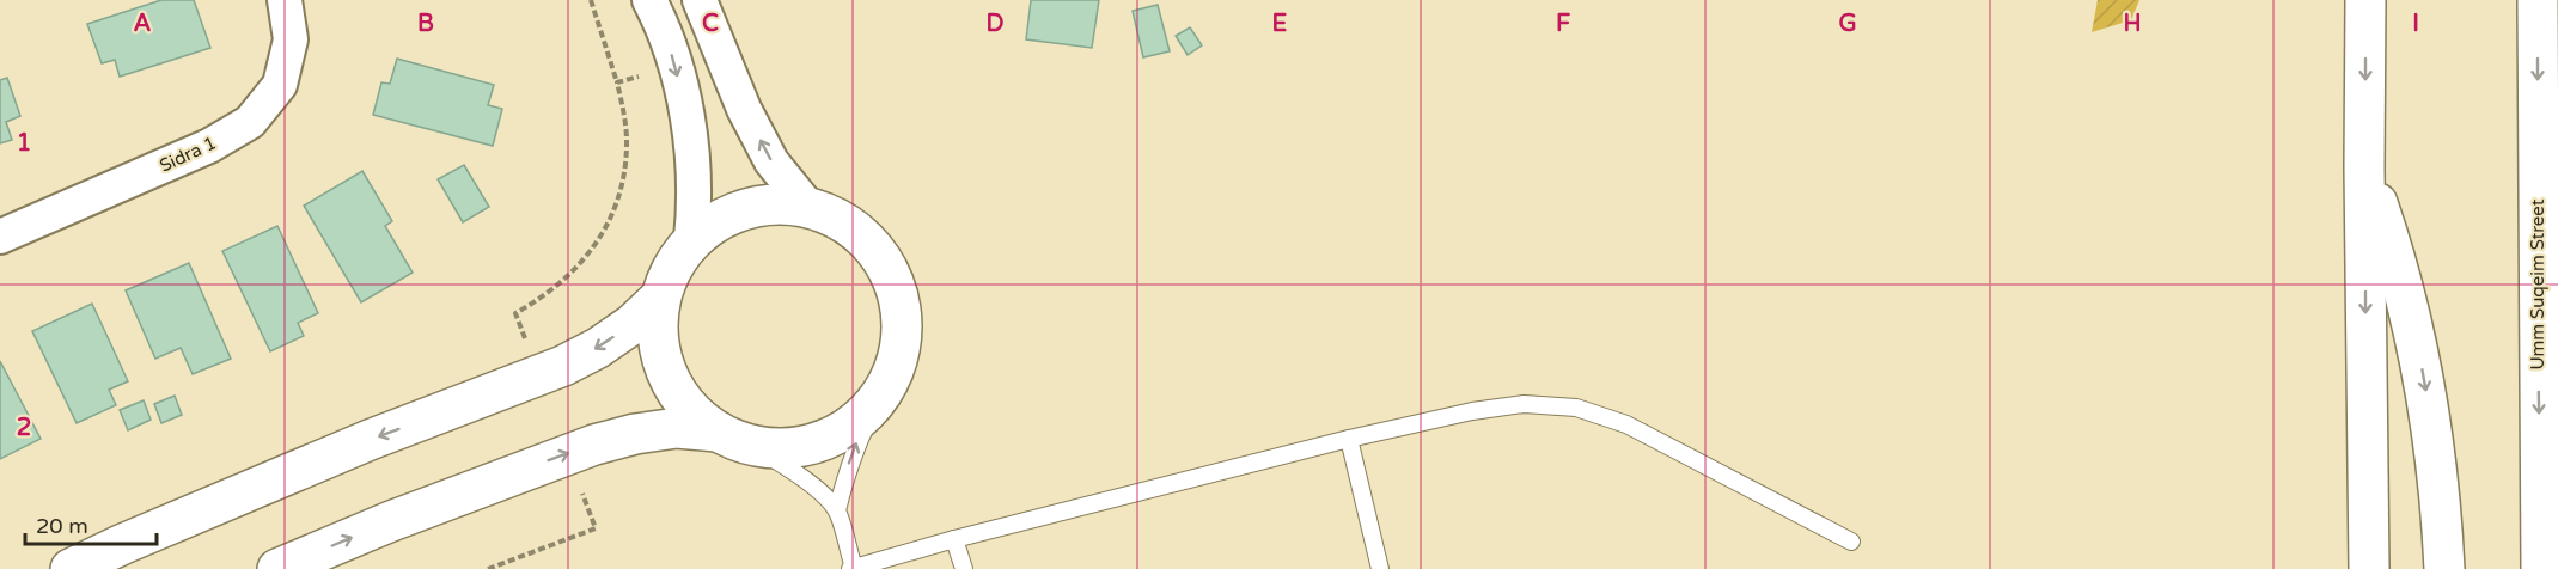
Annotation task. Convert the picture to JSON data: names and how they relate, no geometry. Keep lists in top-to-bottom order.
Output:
{
  "streets": {
    "street": ["Sidra 1", "Umm Suqeim Street"]
  },
  "scale_bar": "20 m",
  "grid": {
    "columns": [
      "A",
      "B",
      "C",
      "D",
      "E",
      "F",
      "G",
      "H",
      "I"
    ],
    "rows": ["1", "2"]
  }
}
